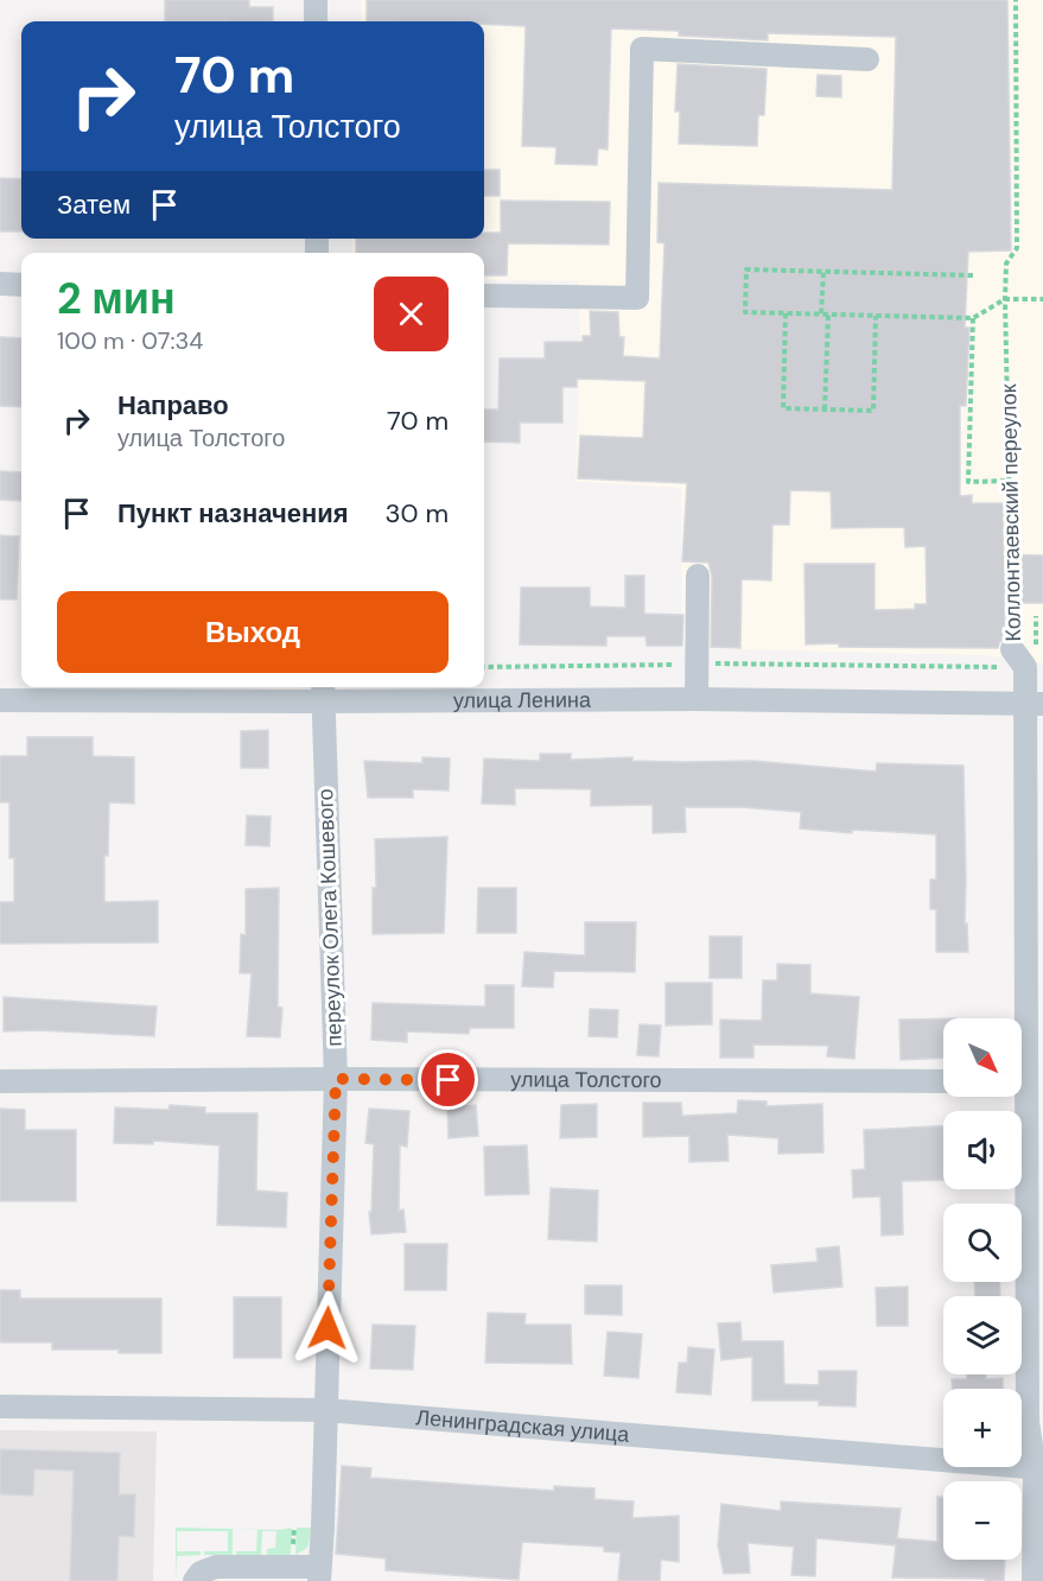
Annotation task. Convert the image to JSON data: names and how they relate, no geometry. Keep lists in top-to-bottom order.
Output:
{
  "streets": {
    "street": [
      "Коллонтаевский переулок",
      "улица Ленина",
      "переулок Олега Кошевого",
      "улица Толстого",
      "Ленинградская улица"
    ]
  },
  "crossings": [
    ["Коллонтаевский переулок", "улица Ленина"],
    ["Коллонтаевский переулок", "Ленинградская улица"],
    ["улица Ленина", "переулок Олега Кошевого"],
    ["переулок Олега Кошевого", "улица Толстого"],
    ["переулок Олега Кошевого", "Ленинградская улица"]
  ],
  "north": "bottom right",
  "page": {
    "turn": ["70 m", "улица Толстого"],
    "then": "Затем",
    "heading": ["2 мин", "100 m · 07:34"],
    "list": [
      {
        "name": "Направо",
        "note": "улица Толстого",
        "value": "70 m"
      },
      {
        "name": "Пункт назначения",
        "value": "30 m"
      }
    ],
    "buttons": "Выход",
    "map_buttons": ["+", "−"]
  }
}
